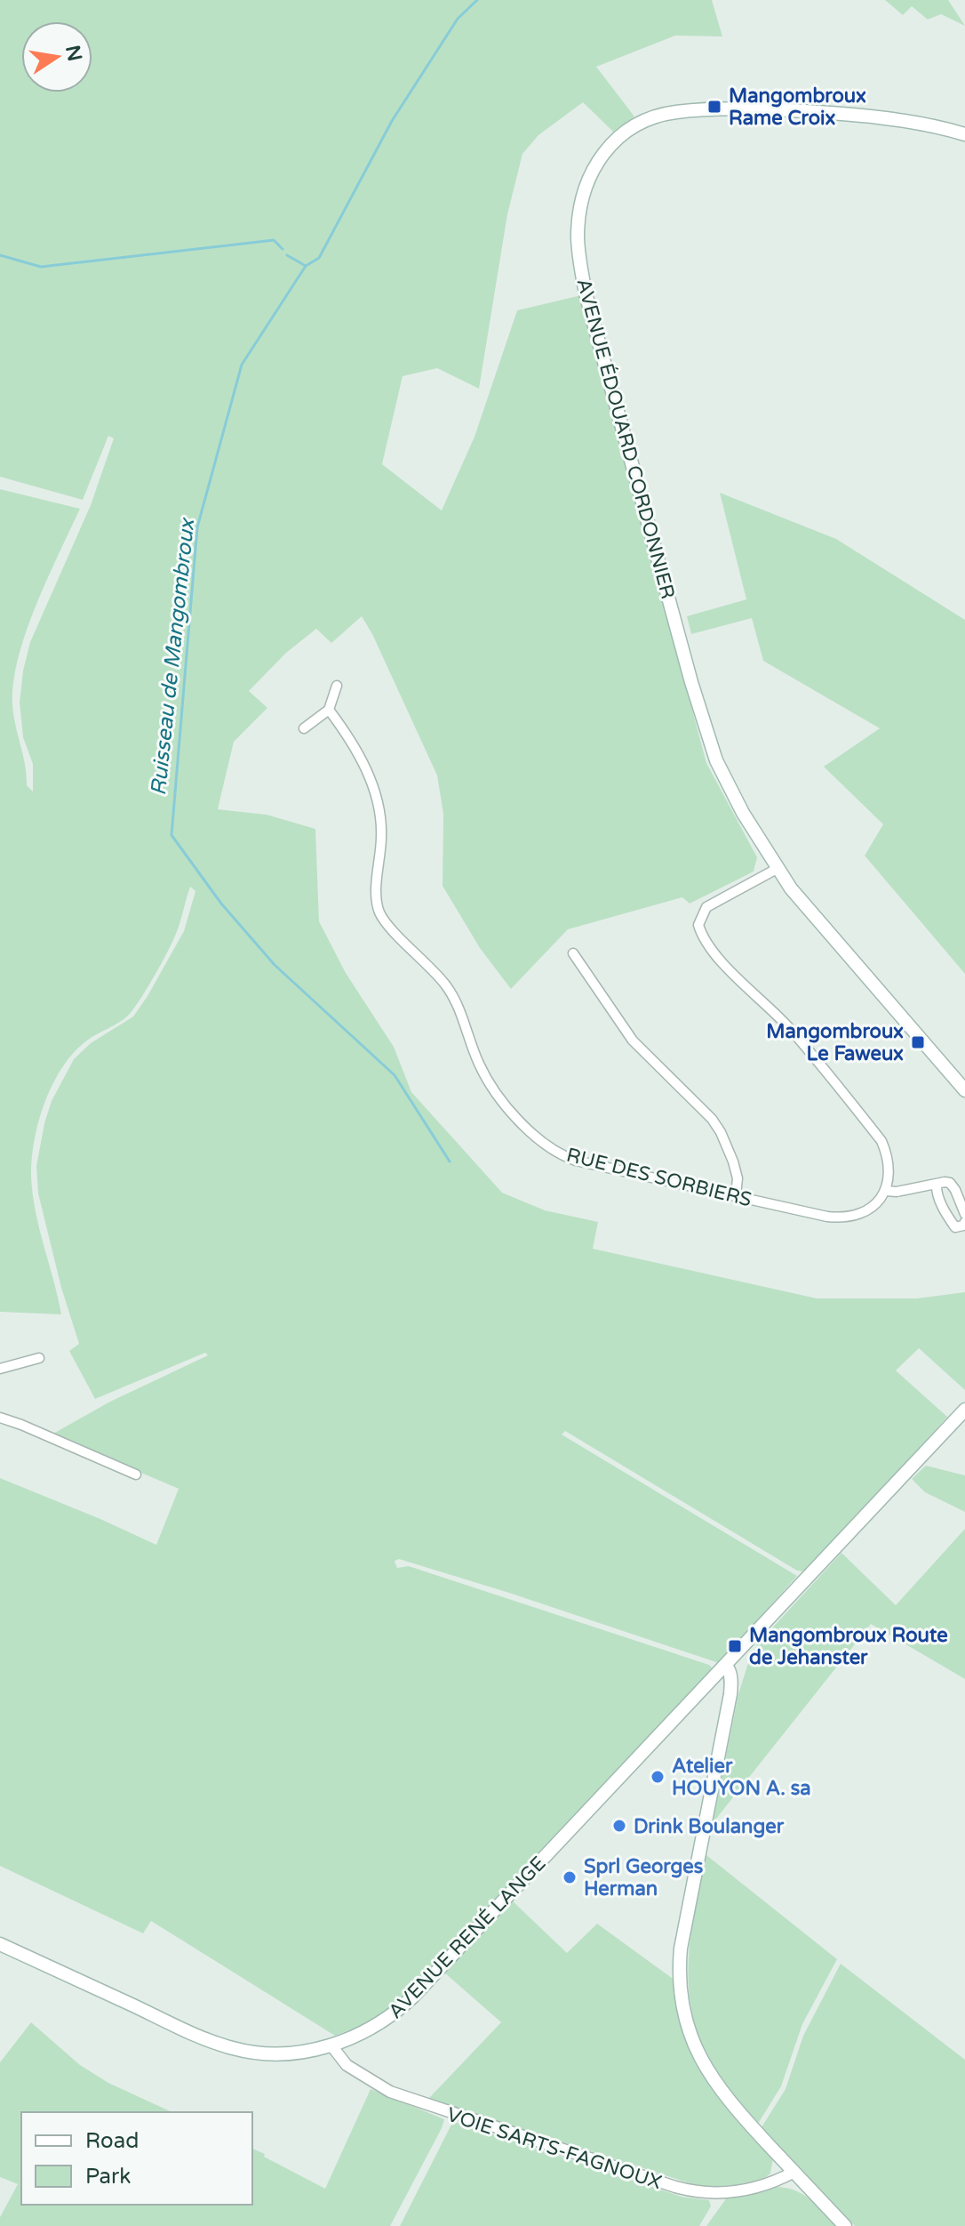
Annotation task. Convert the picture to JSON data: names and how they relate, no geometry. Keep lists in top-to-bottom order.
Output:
{
  "streets": {
    "main road": ["AVENUE ÉDOUARD CORDONNIER", "AVENUE RENÉ LANGE"],
    "street": ["RUE DES SORBIERS", "VOIE SARTS-FAGNOUX"]
  },
  "crossings": [
    ["AVENUE RENÉ LANGE", "VOIE SARTS-FAGNOUX"]
  ],
  "water": ["Ruisseau de Mangombroux"],
  "places": {
    "transit": ["Mangombroux Rame Croix", "Mangombroux Le Faweux", "Mangombroux Route de Jehanster"],
    "other": ["Atelier HOUYON A. sa", "Drink Boulanger", "Sprl Georges Herman"]
  },
  "legend": ["Road", "Park"],
  "north": "right"
}
